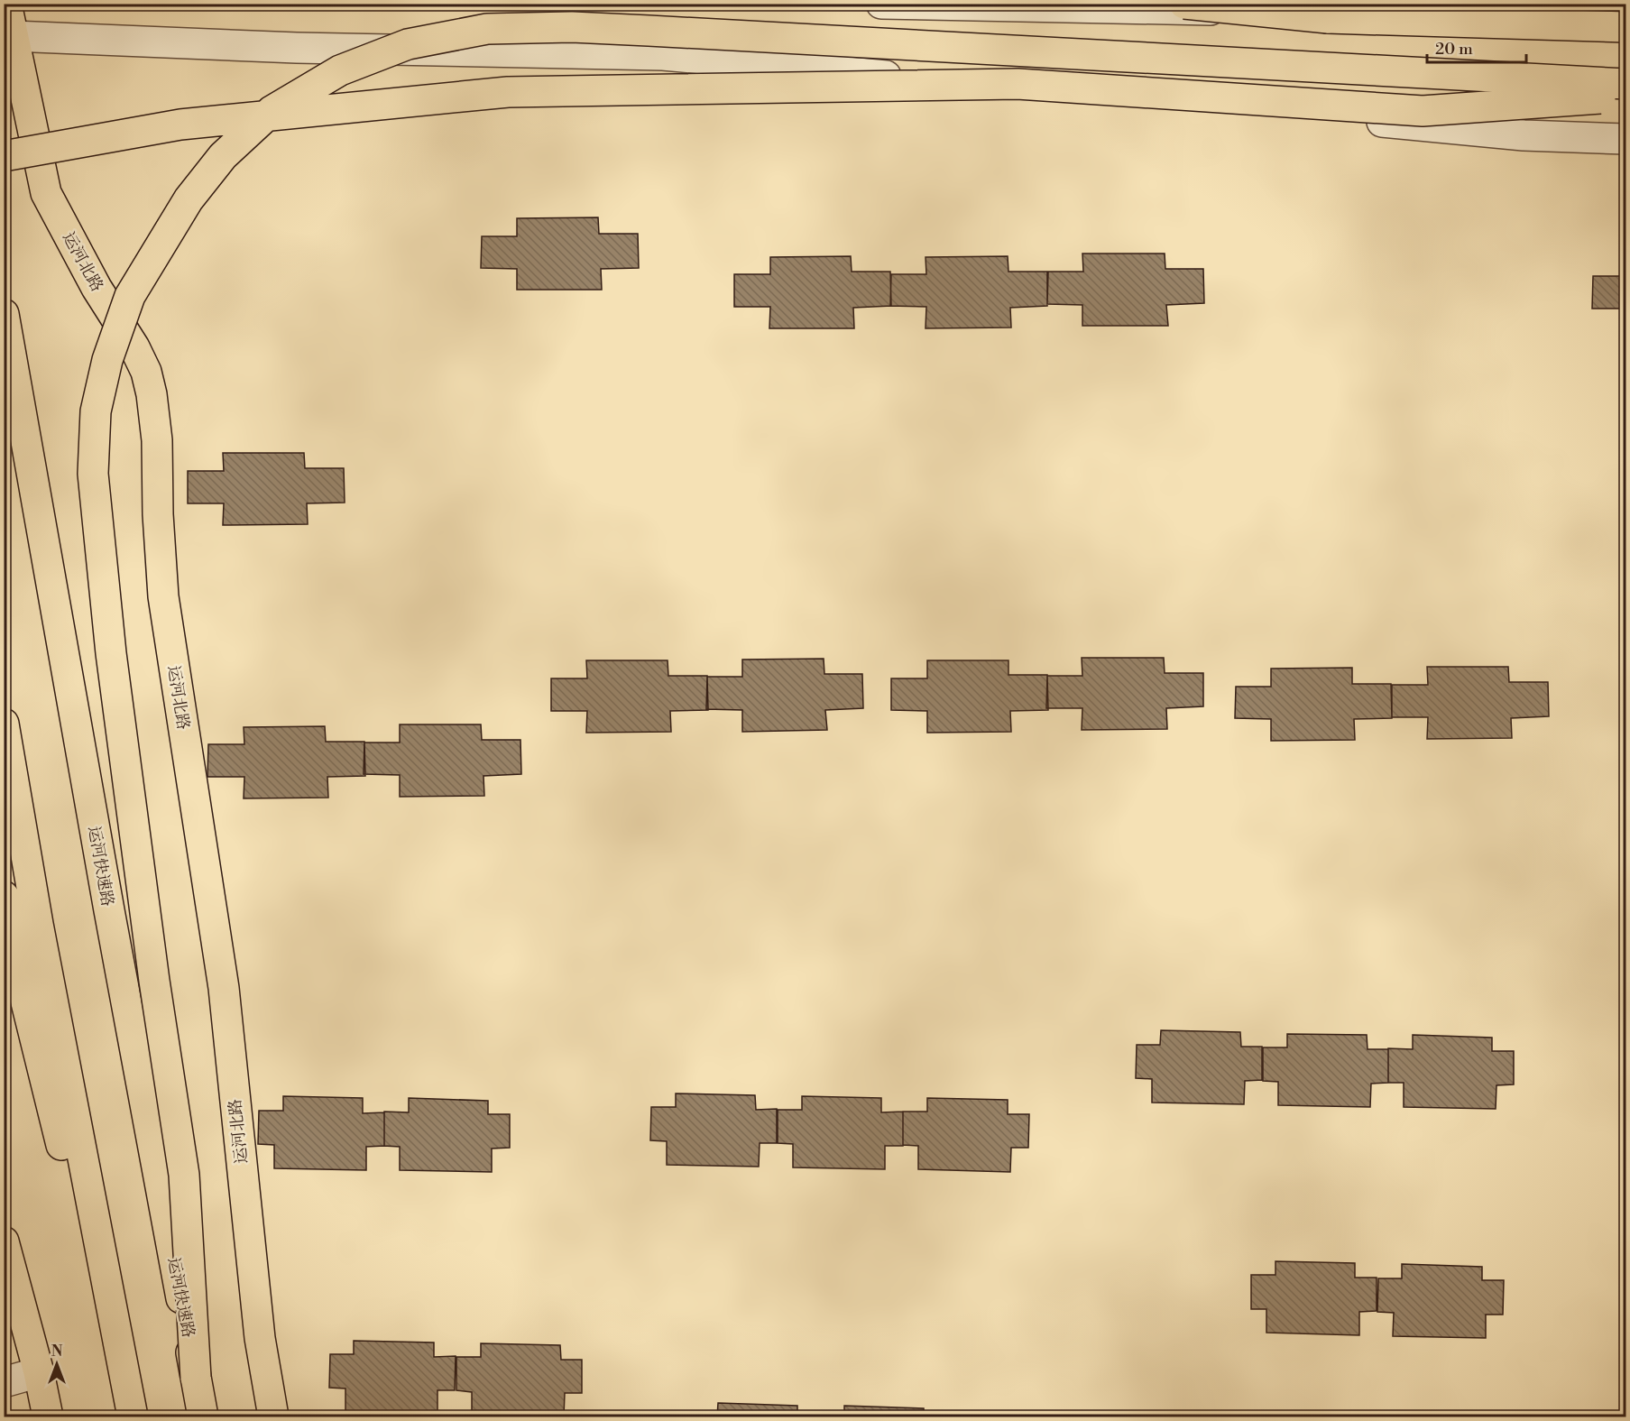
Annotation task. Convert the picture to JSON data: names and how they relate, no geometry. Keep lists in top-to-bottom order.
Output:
{
  "streets": {
    "main road": ["运河北路", "运河快速路"]
  },
  "scale_bar": "20 m",
  "north": "top"
}
